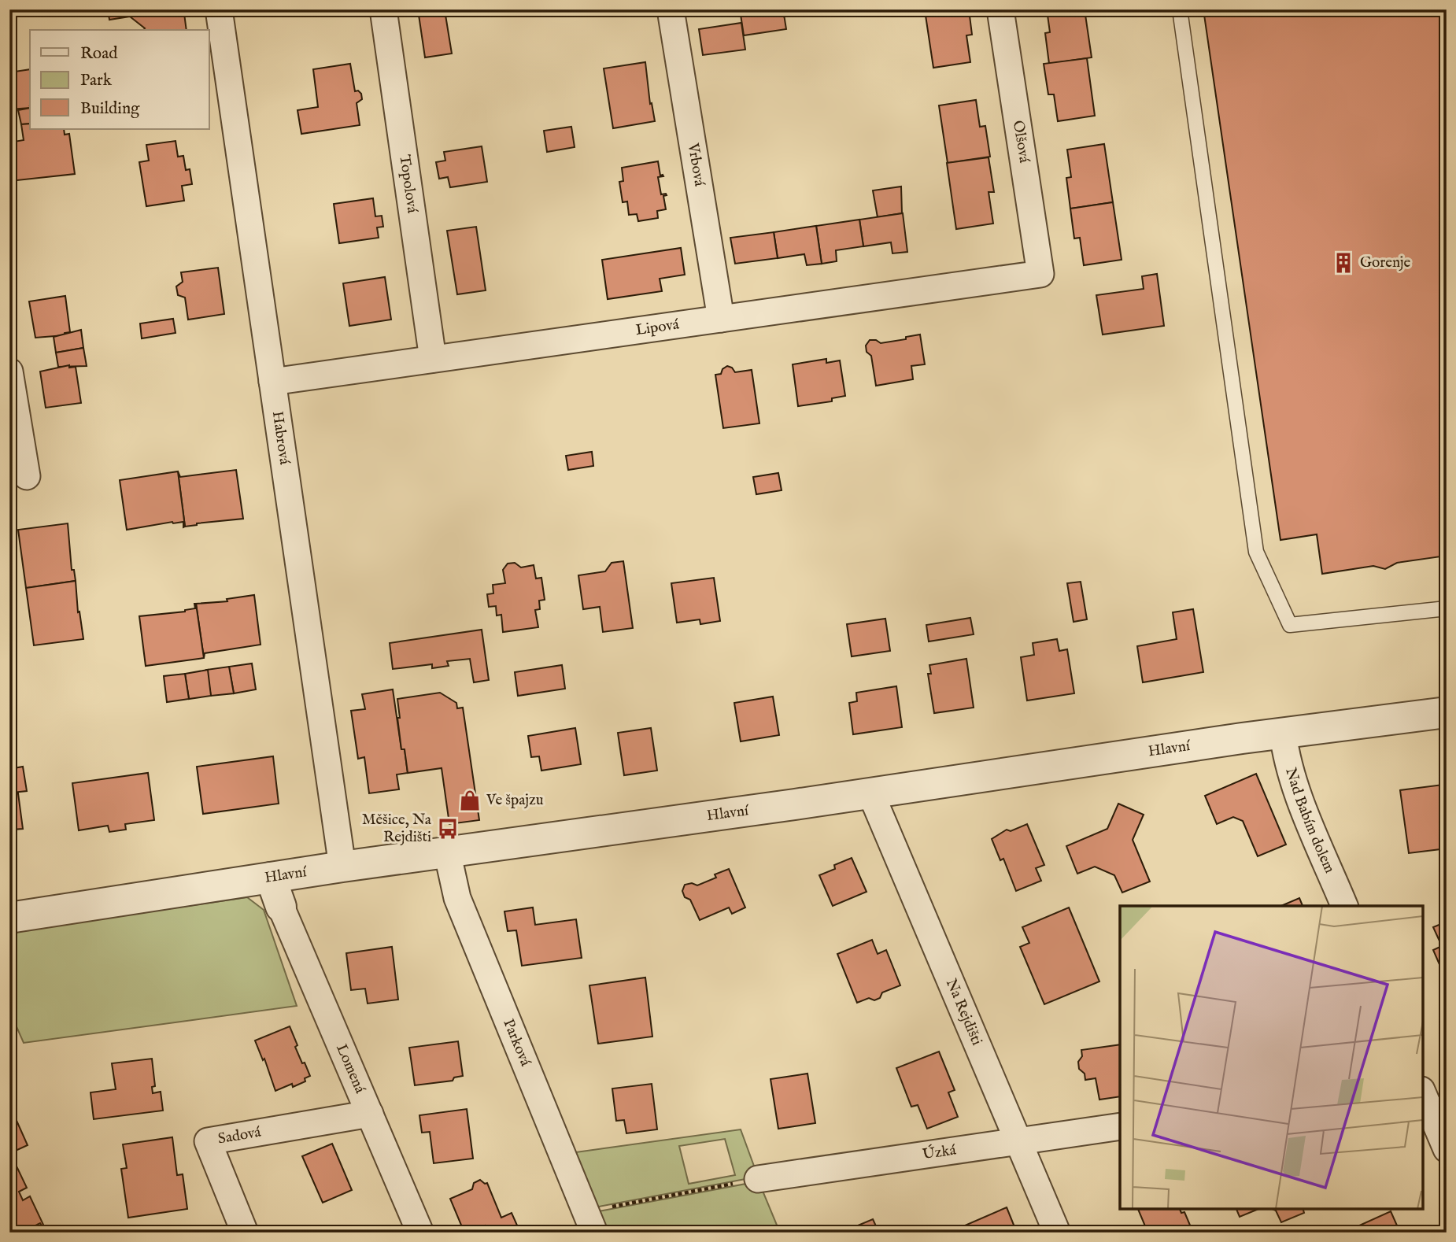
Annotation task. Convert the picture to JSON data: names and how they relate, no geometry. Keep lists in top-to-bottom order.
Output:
{
  "streets": {
    "street": [
      "Olšová",
      "Vrbová",
      "Topolová",
      "Lipová",
      "Habrová",
      "Hlavní",
      "Nad Babím dolem",
      "Na Rejdišti",
      "Parková",
      "Lomená",
      "Sadová",
      "Úzká"
    ]
  },
  "crossings": [
    ["Olšová", "Lipová"],
    ["Vrbová", "Lipová"],
    ["Topolová", "Lipová"],
    ["Lipová", "Habrová"],
    ["Habrová", "Hlavní"],
    ["Hlavní", "Nad Babím dolem"],
    ["Hlavní", "Na Rejdišti"],
    ["Hlavní", "Parková"],
    ["Na Rejdišti", "Úzká"],
    ["Lomená", "Sadová"]
  ],
  "places": {
    "building": ["Gorenje"],
    "shop": ["Ve špajzu"],
    "bus stop": ["Měšice, Na Rejdišti"]
  },
  "legend": ["Road", "Park", "Building"]
}
